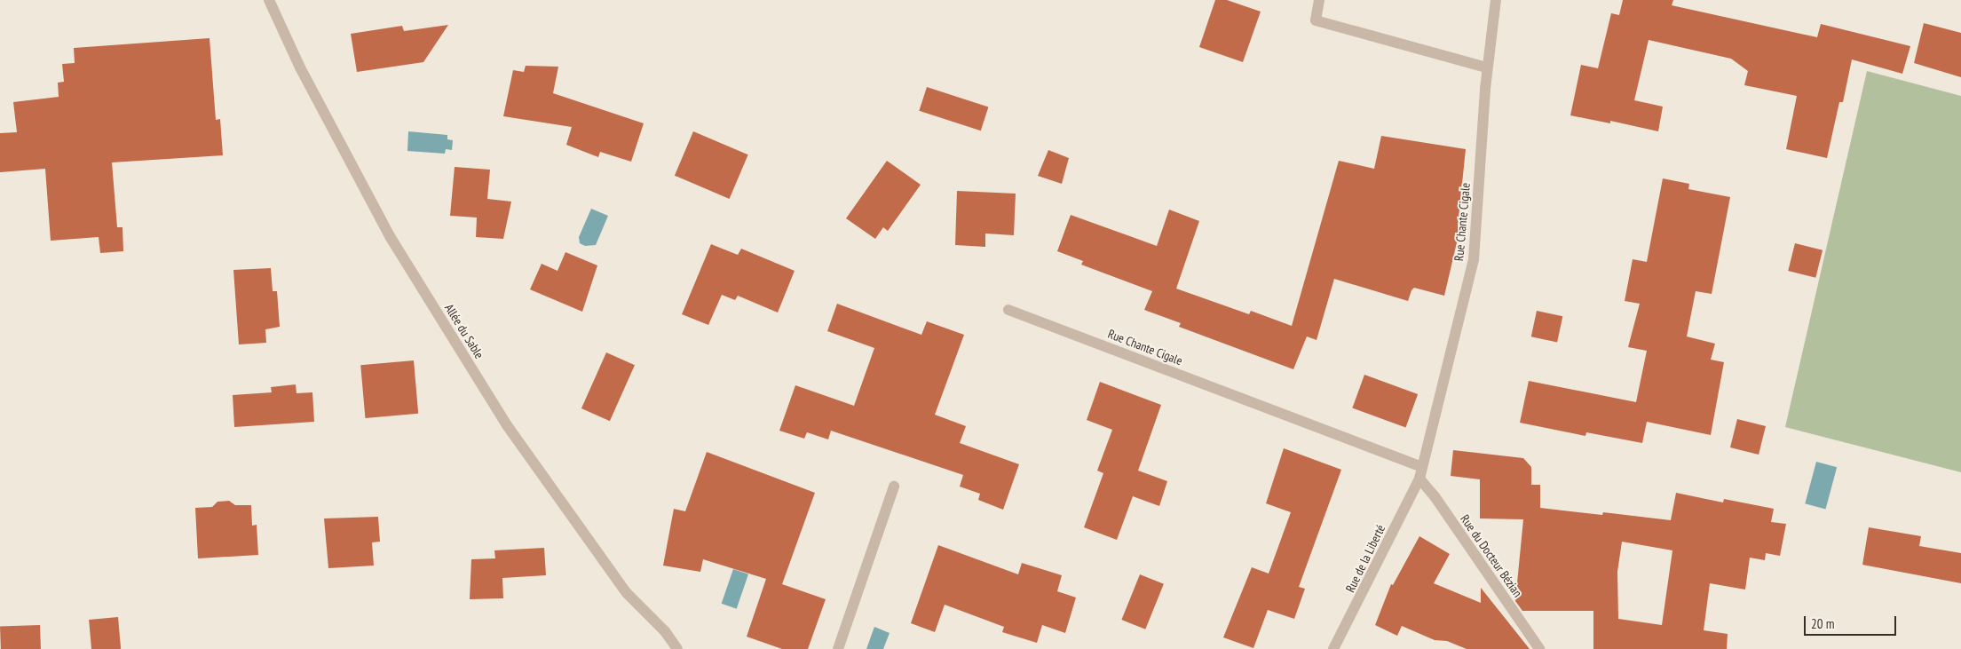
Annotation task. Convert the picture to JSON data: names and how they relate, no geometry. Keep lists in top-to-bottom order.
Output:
{
  "streets": {
    "street": [
      "Rue Chante Cigale",
      "Allée du Sable",
      "Rue du Docteur Bézian",
      "Rue de la Liberté"
    ]
  },
  "crossings": [
    ["Rue Chante Cigale", "Rue du Docteur Bézian"],
    ["Rue Chante Cigale", "Rue de la Liberté"],
    ["Rue du Docteur Bézian", "Rue de la Liberté"]
  ],
  "scale_bar": "20 m"
}
